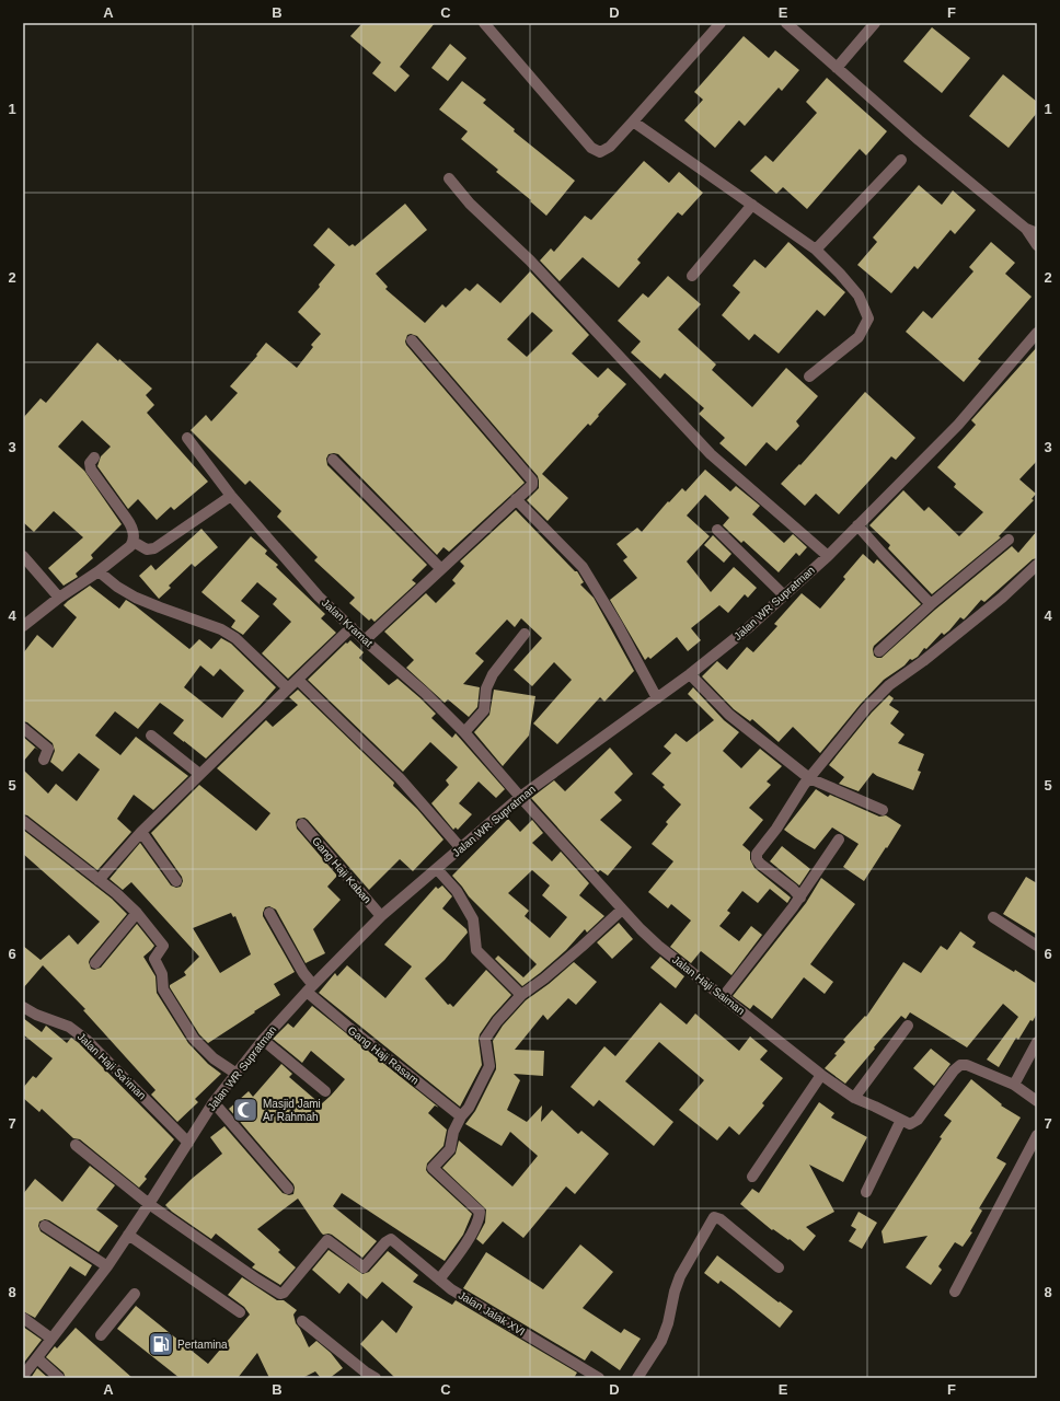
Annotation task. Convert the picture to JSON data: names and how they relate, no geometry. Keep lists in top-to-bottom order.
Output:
{
  "streets": {
    "street": [
      "Jalan WR Supratman",
      "Jalan Kramat",
      "Gang Haji Kaban",
      "Jalan Haji Saiman",
      "Gang Haji Rasam",
      "Jalan Haji Sa'iman",
      "Jalan Jalak XVI"
    ]
  },
  "crossings": [
    ["Jalan WR Supratman", "Jalan Kramat"],
    ["Jalan WR Supratman", "Gang Haji Kaban"],
    ["Jalan WR Supratman", "Jalan Haji Saiman"],
    ["Jalan WR Supratman", "Gang Haji Rasam"],
    ["Jalan WR Supratman", "Jalan Haji Sa'iman"],
    ["Jalan WR Supratman", "Jalan Jalak XVI"],
    ["Jalan Kramat", "Jalan Haji Saiman"]
  ],
  "places": {
    "mosque": ["Masjid Jami Ar Rahmah"],
    "fuel station": ["Pertamina"]
  },
  "grid": {
    "columns": [
      "A",
      "B",
      "C",
      "D",
      "E",
      "F"
    ],
    "rows": [
      "1",
      "2",
      "3",
      "4",
      "5",
      "6",
      "7",
      "8"
    ]
  }
}
